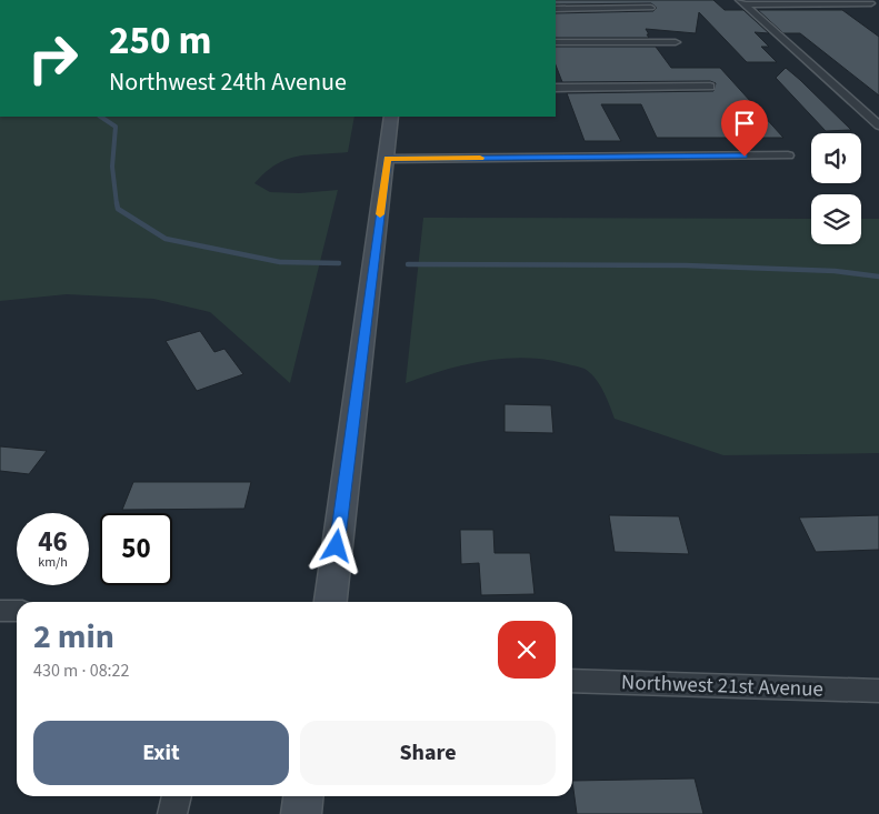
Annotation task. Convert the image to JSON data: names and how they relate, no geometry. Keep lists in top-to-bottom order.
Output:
{
  "streets": {
    "street": ["Northwest 21st Avenue"]
  },
  "page": {
    "turn": ["250 m", "Northwest 24th Avenue"],
    "speed": "46 km/h",
    "limit": "50",
    "heading": ["2 min", "430 m · 08:22"],
    "buttons": ["Exit", "Share"]
  }
}
